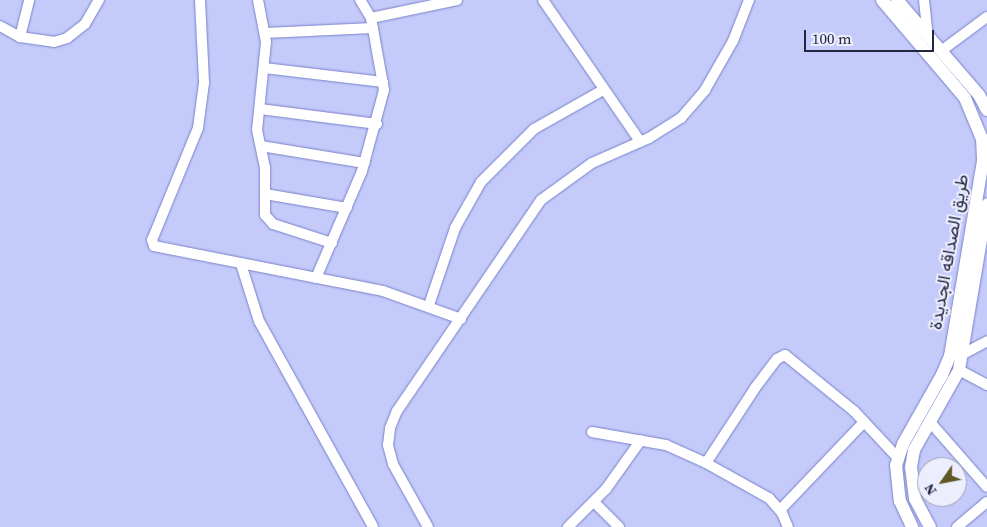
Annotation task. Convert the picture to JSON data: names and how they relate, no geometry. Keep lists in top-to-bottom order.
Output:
{
  "streets": {
    "street": ["طريق الصداقه الجديدة"]
  },
  "scale_bar": "100 m",
  "north": "bottom left"
}
